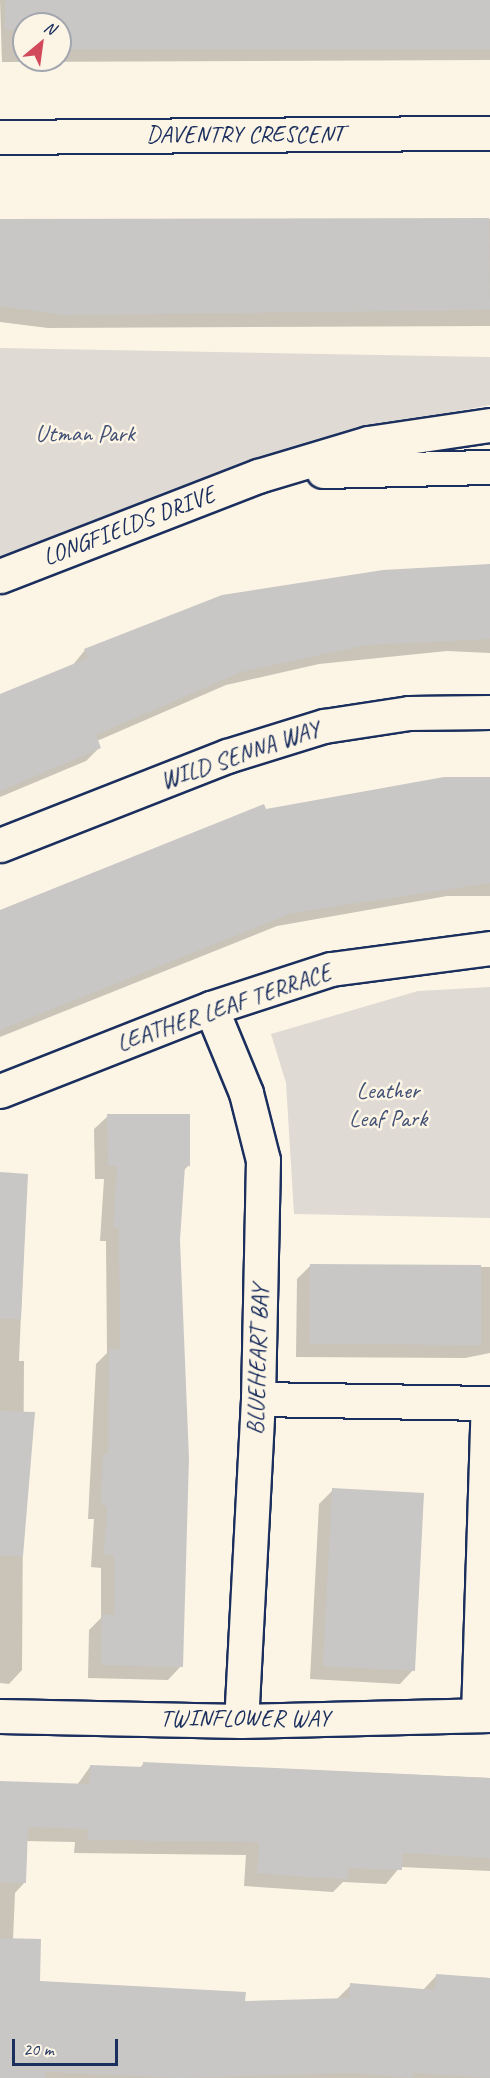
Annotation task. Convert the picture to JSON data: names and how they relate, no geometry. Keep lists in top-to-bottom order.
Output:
{
  "streets": {
    "street": [
      "DAVENTRY CRESCENT",
      "LONGFIELDS DRIVE",
      "WILD SENNA WAY",
      "LEATHER LEAF TERRACE",
      "BLUEHEART BAY",
      "TWINFLOWER WAY"
    ]
  },
  "crossings": [
    ["LEATHER LEAF TERRACE", "BLUEHEART BAY"],
    ["BLUEHEART BAY", "TWINFLOWER WAY"]
  ],
  "parks": ["Utman Park", "Leather Leaf Park"],
  "scale_bar": "20 m",
  "north": "top right"
}
